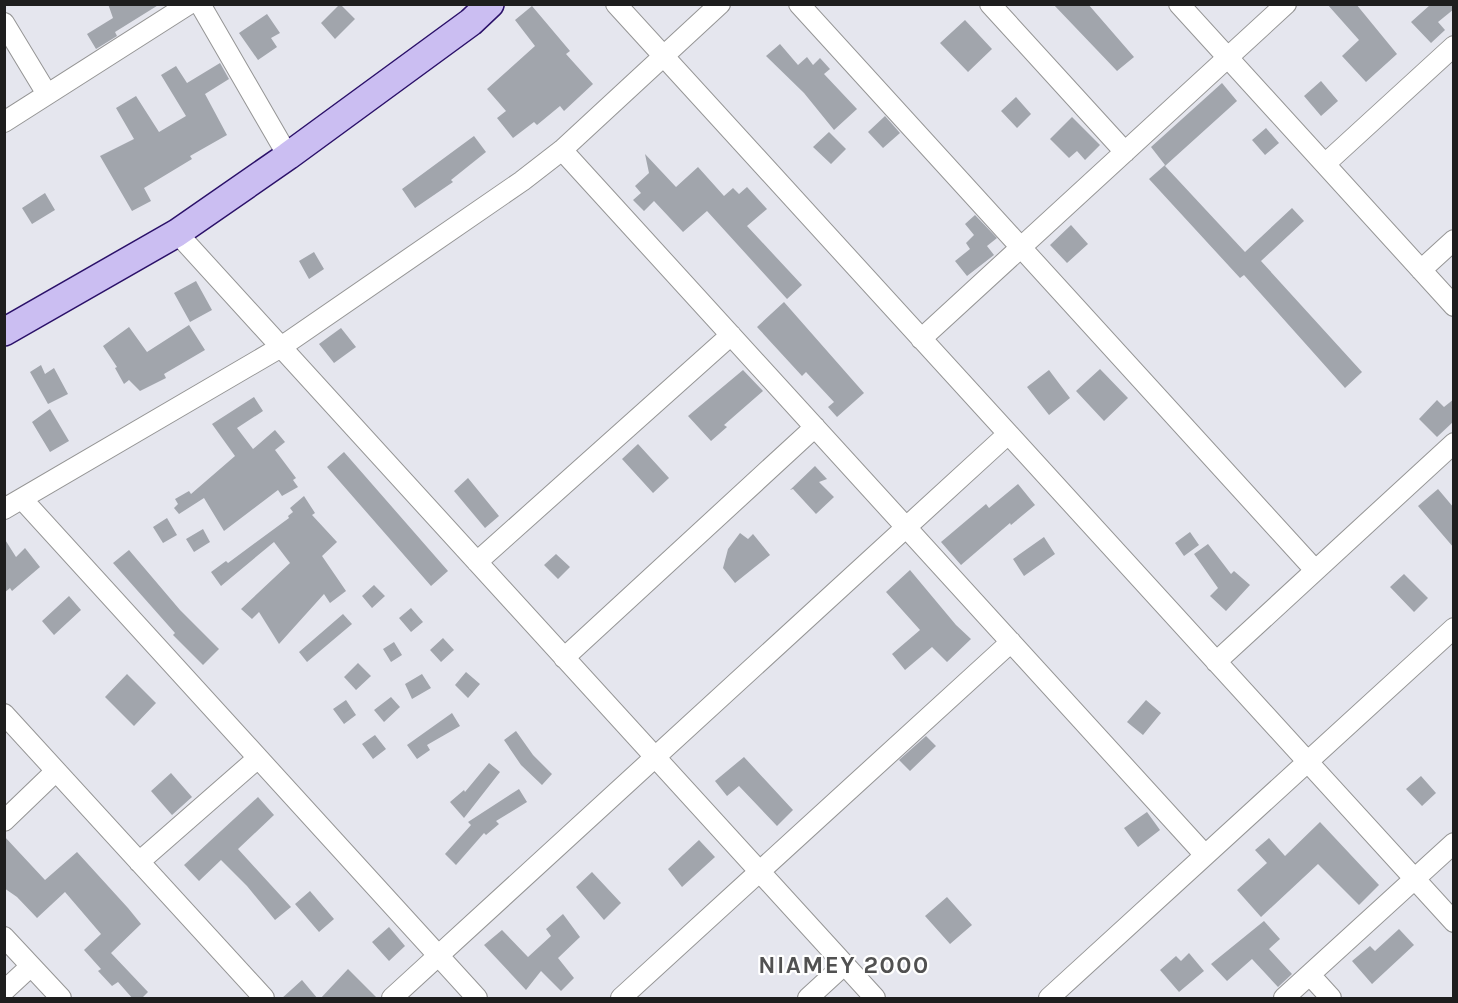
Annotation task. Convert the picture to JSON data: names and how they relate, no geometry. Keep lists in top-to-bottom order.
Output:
{
  "districts": ["NIAMEY 2000"]
}
